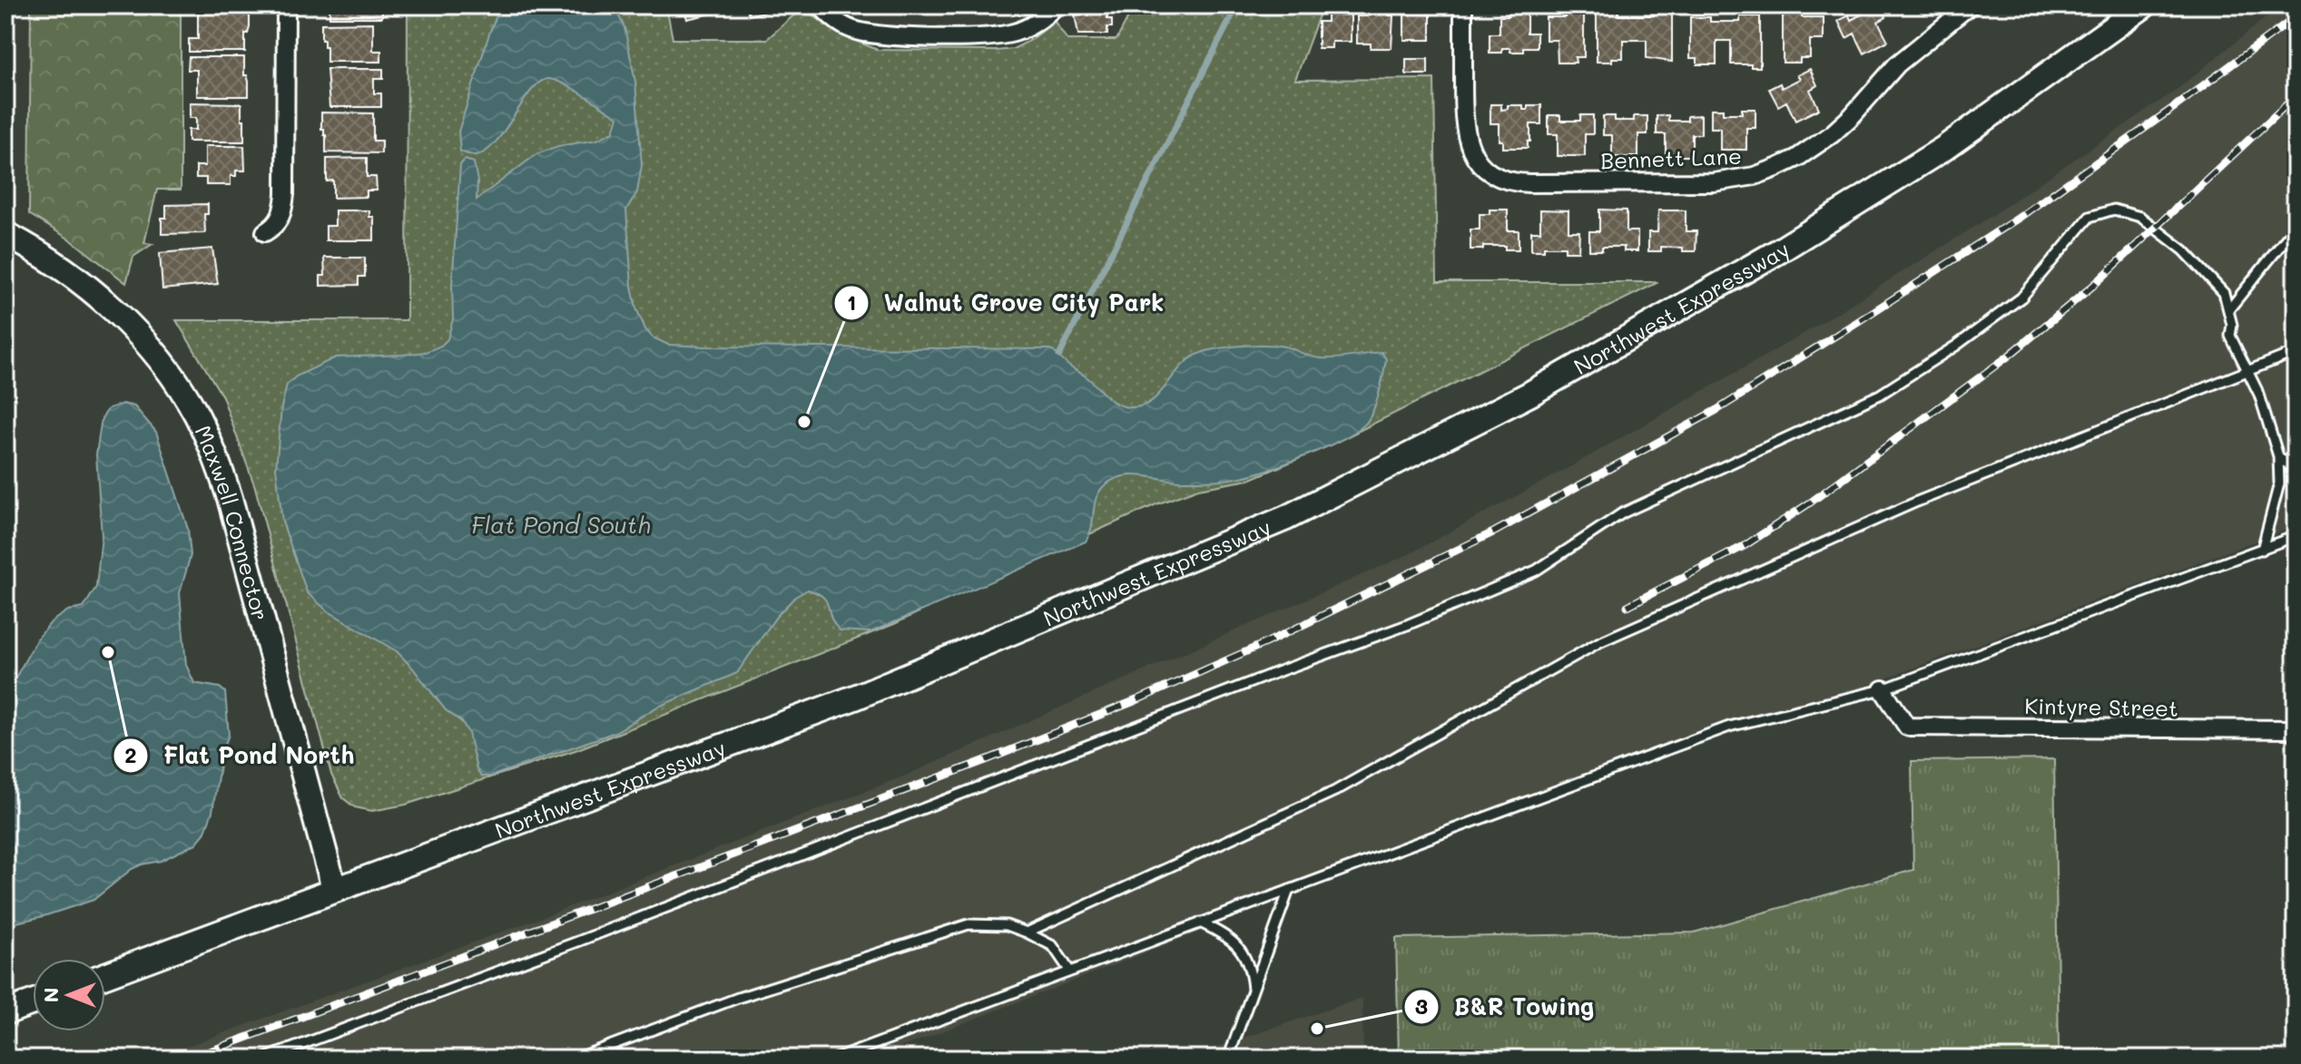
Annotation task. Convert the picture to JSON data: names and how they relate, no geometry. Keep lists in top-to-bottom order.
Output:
{
  "streets": {
    "main road": ["Northwest Expressway", "Maxwell Connector"],
    "street": ["Bennett Lane", "Kintyre Street"]
  },
  "crossings": [
    ["Northwest Expressway", "Maxwell Connector"]
  ],
  "water": ["Flat Pond South"],
  "places": ["Walnut Grove City Park", "Flat Pond North", "B&R Towing"],
  "north": "left"
}
